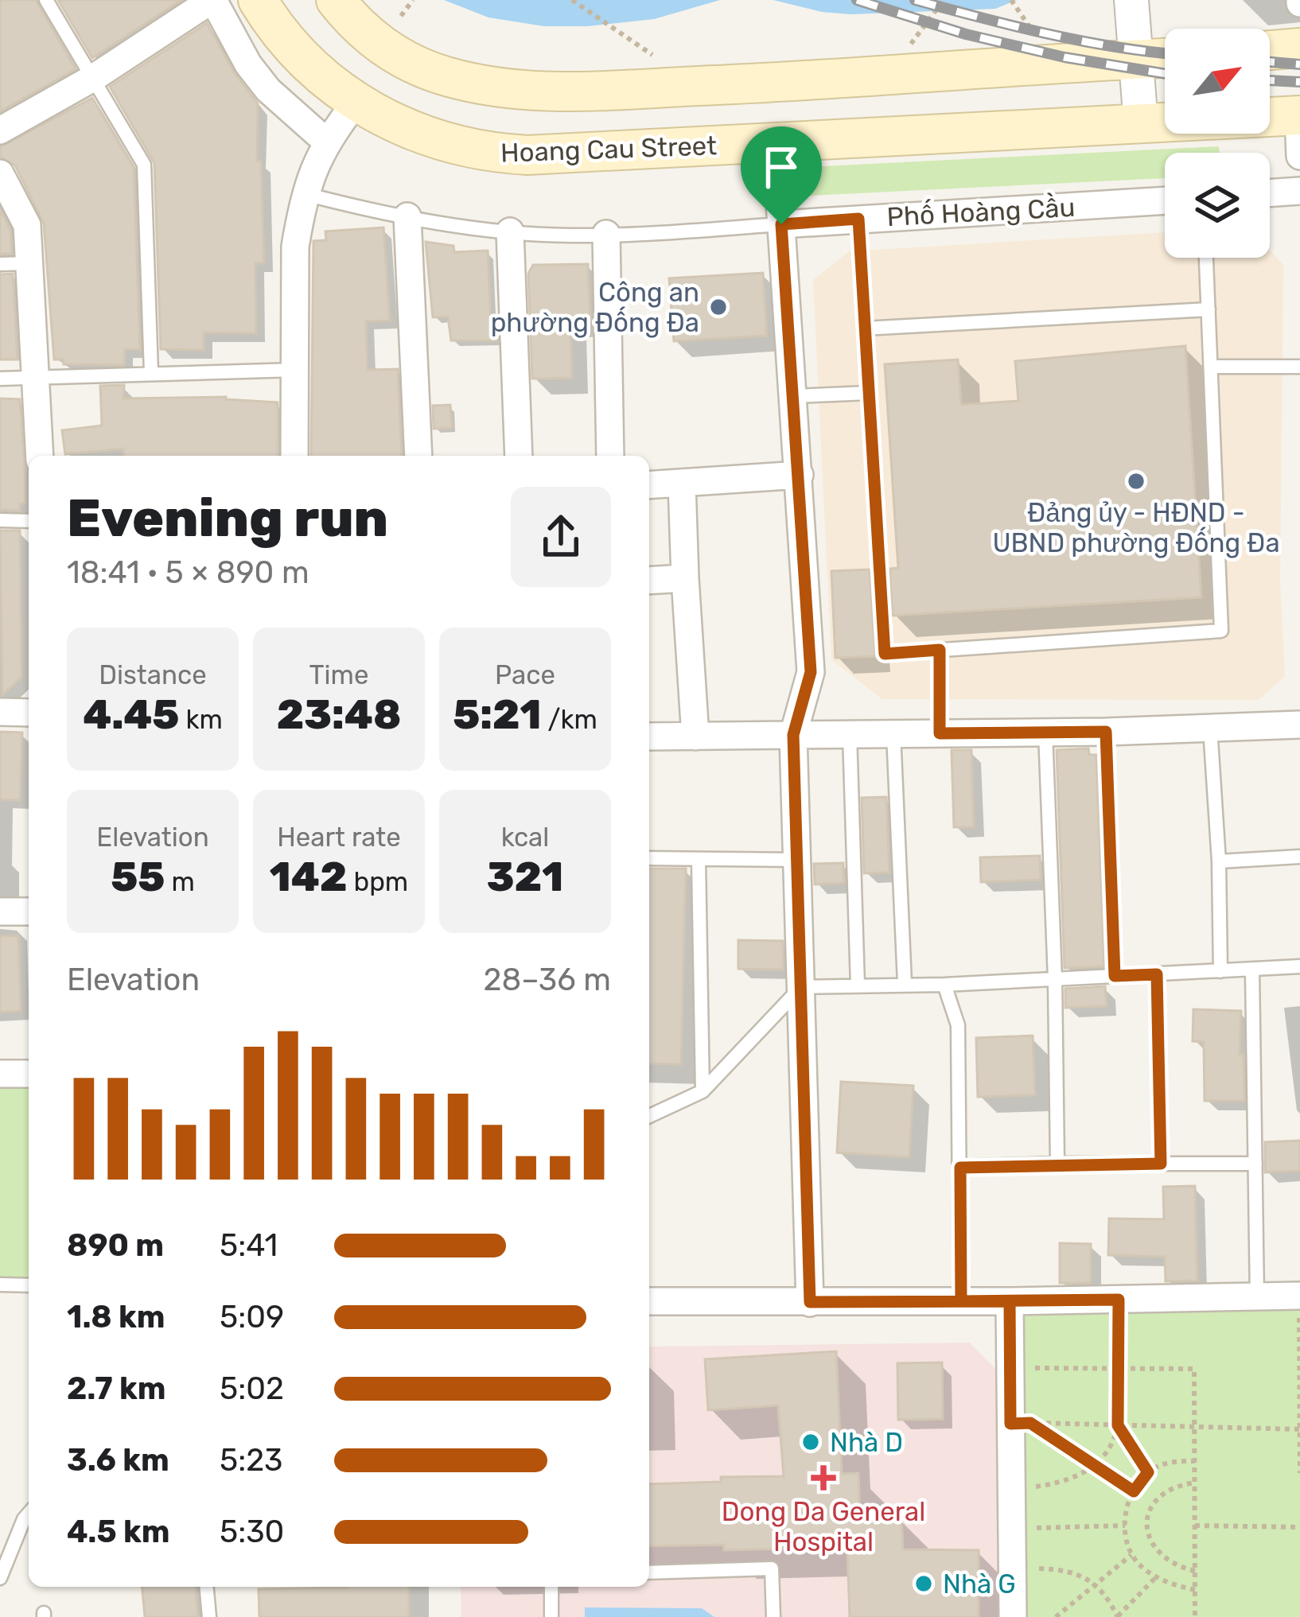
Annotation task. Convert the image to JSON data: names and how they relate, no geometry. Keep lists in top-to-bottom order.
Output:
{
  "streets": {
    "main road": ["Hoang Cau Street"],
    "street": ["Phố Hoàng Cầu"]
  },
  "places": {
    "other": [
      "Công an phường Đống Đa",
      "Đảng ủy - HĐND - UBND phường Đống Đa",
      "Nhà D",
      "Nhà G"
    ],
    "health": ["Dong Da General Hospital"]
  },
  "north": "top right",
  "page": {
    "heading": ["Evening run", "18:41 · 5 × 890 m"],
    "stats": [
      ["Distance", "4.45 km"],
      ["Time", "23:48"],
      ["Pace", "5:21 /km"],
      ["Elevation", "55 m"],
      ["Heart rate", "142 bpm"],
      ["kcal", "321"]
    ],
    "chart": ["Elevation", "28–36 m"],
    "list": [
      {
        "name": "890 m",
        "note": "5:41"
      },
      {
        "name": "1.8 km",
        "note": "5:09"
      },
      {
        "name": "2.7 km",
        "note": "5:02"
      },
      {
        "name": "3.6 km",
        "note": "5:23"
      },
      {
        "name": "4.5 km",
        "note": "5:30"
      }
    ]
  }
}
